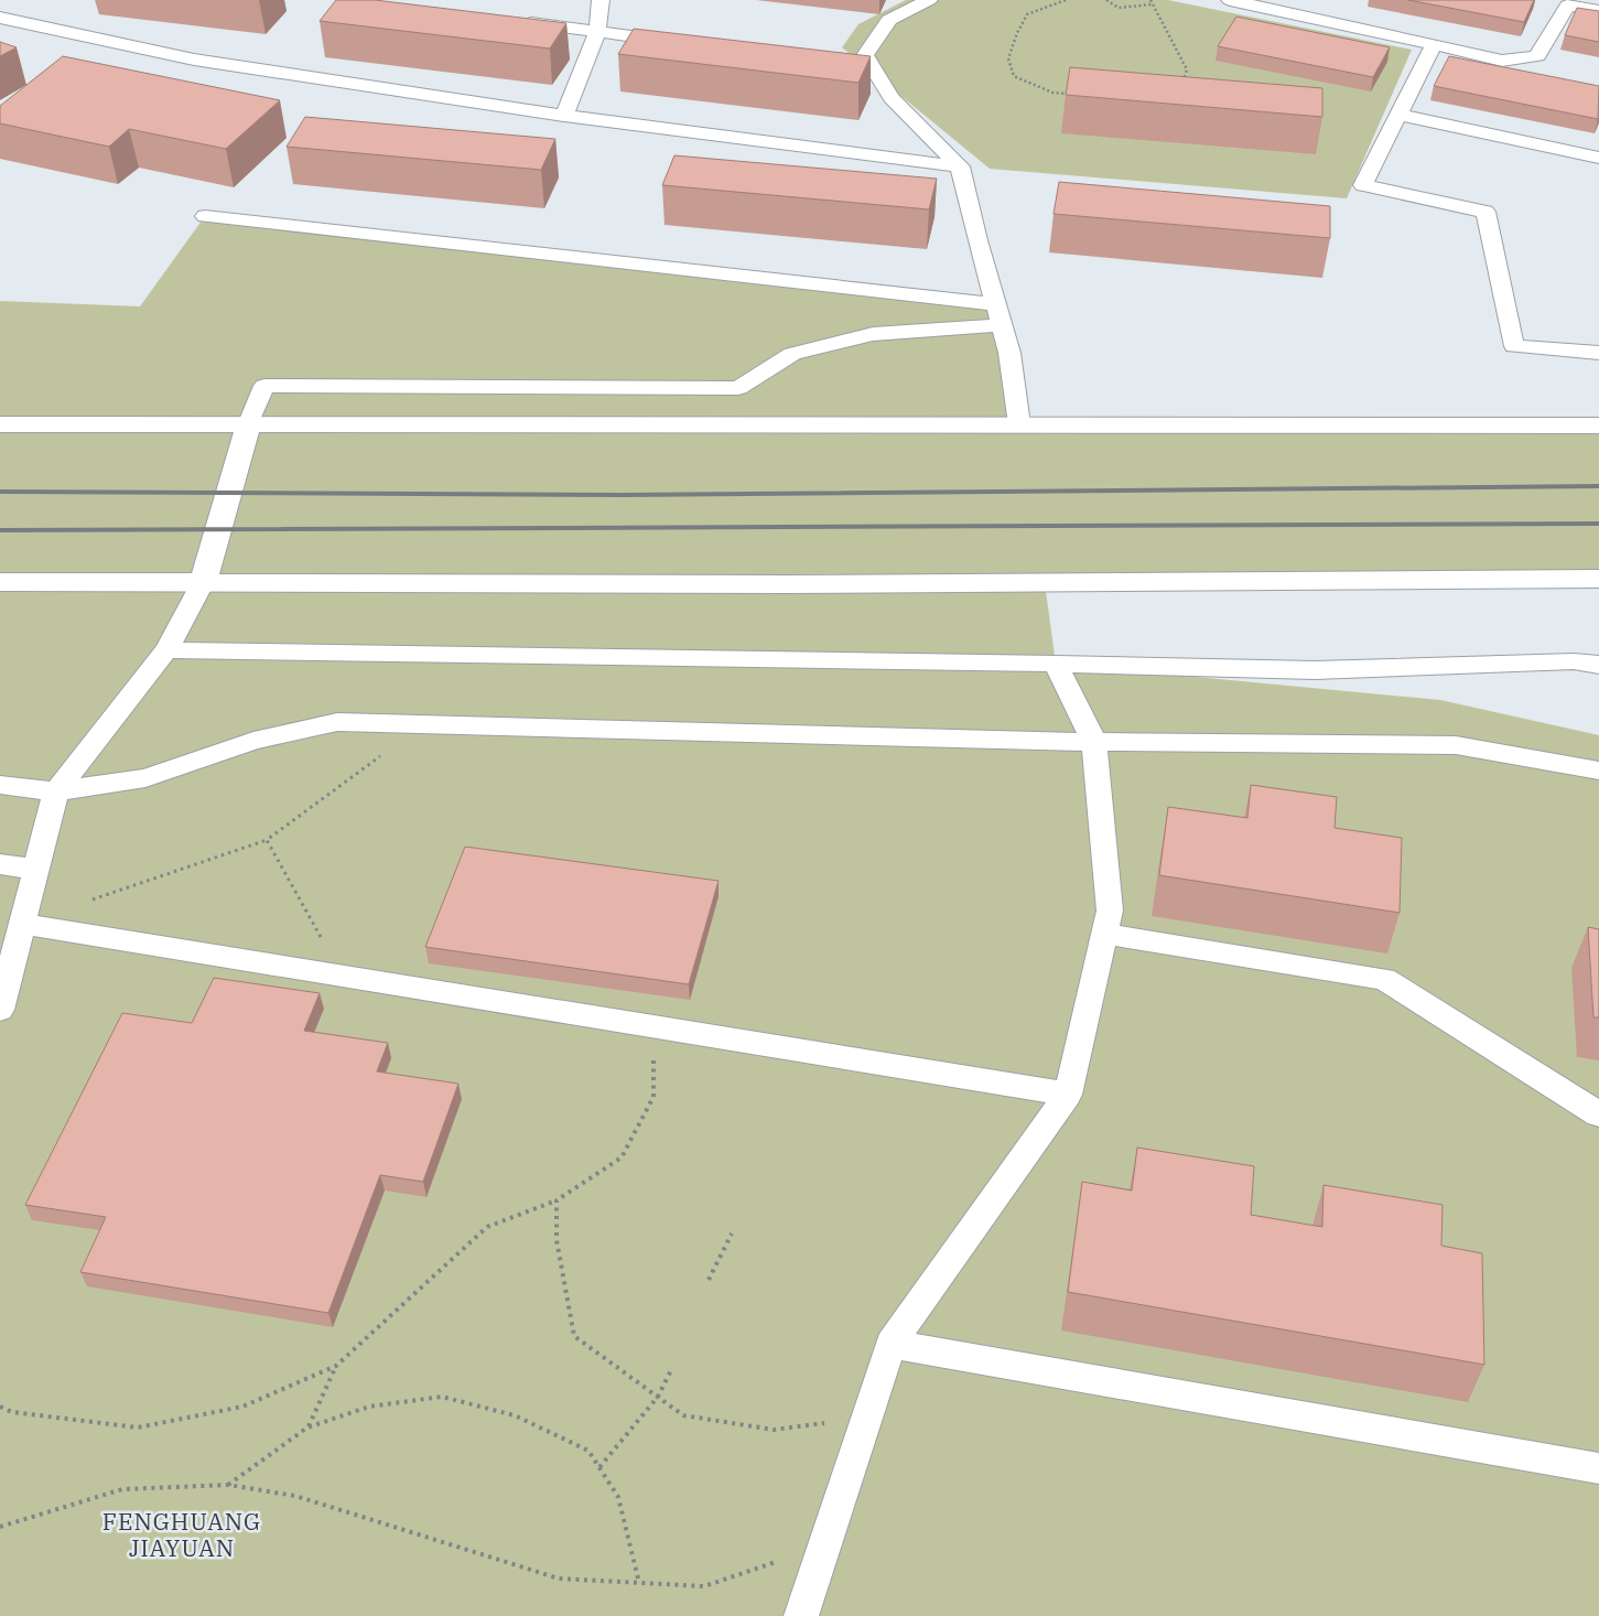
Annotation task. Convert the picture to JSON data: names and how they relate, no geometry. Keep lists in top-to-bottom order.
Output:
{
  "districts": ["FENGHUANG JIAYUAN"]
}
